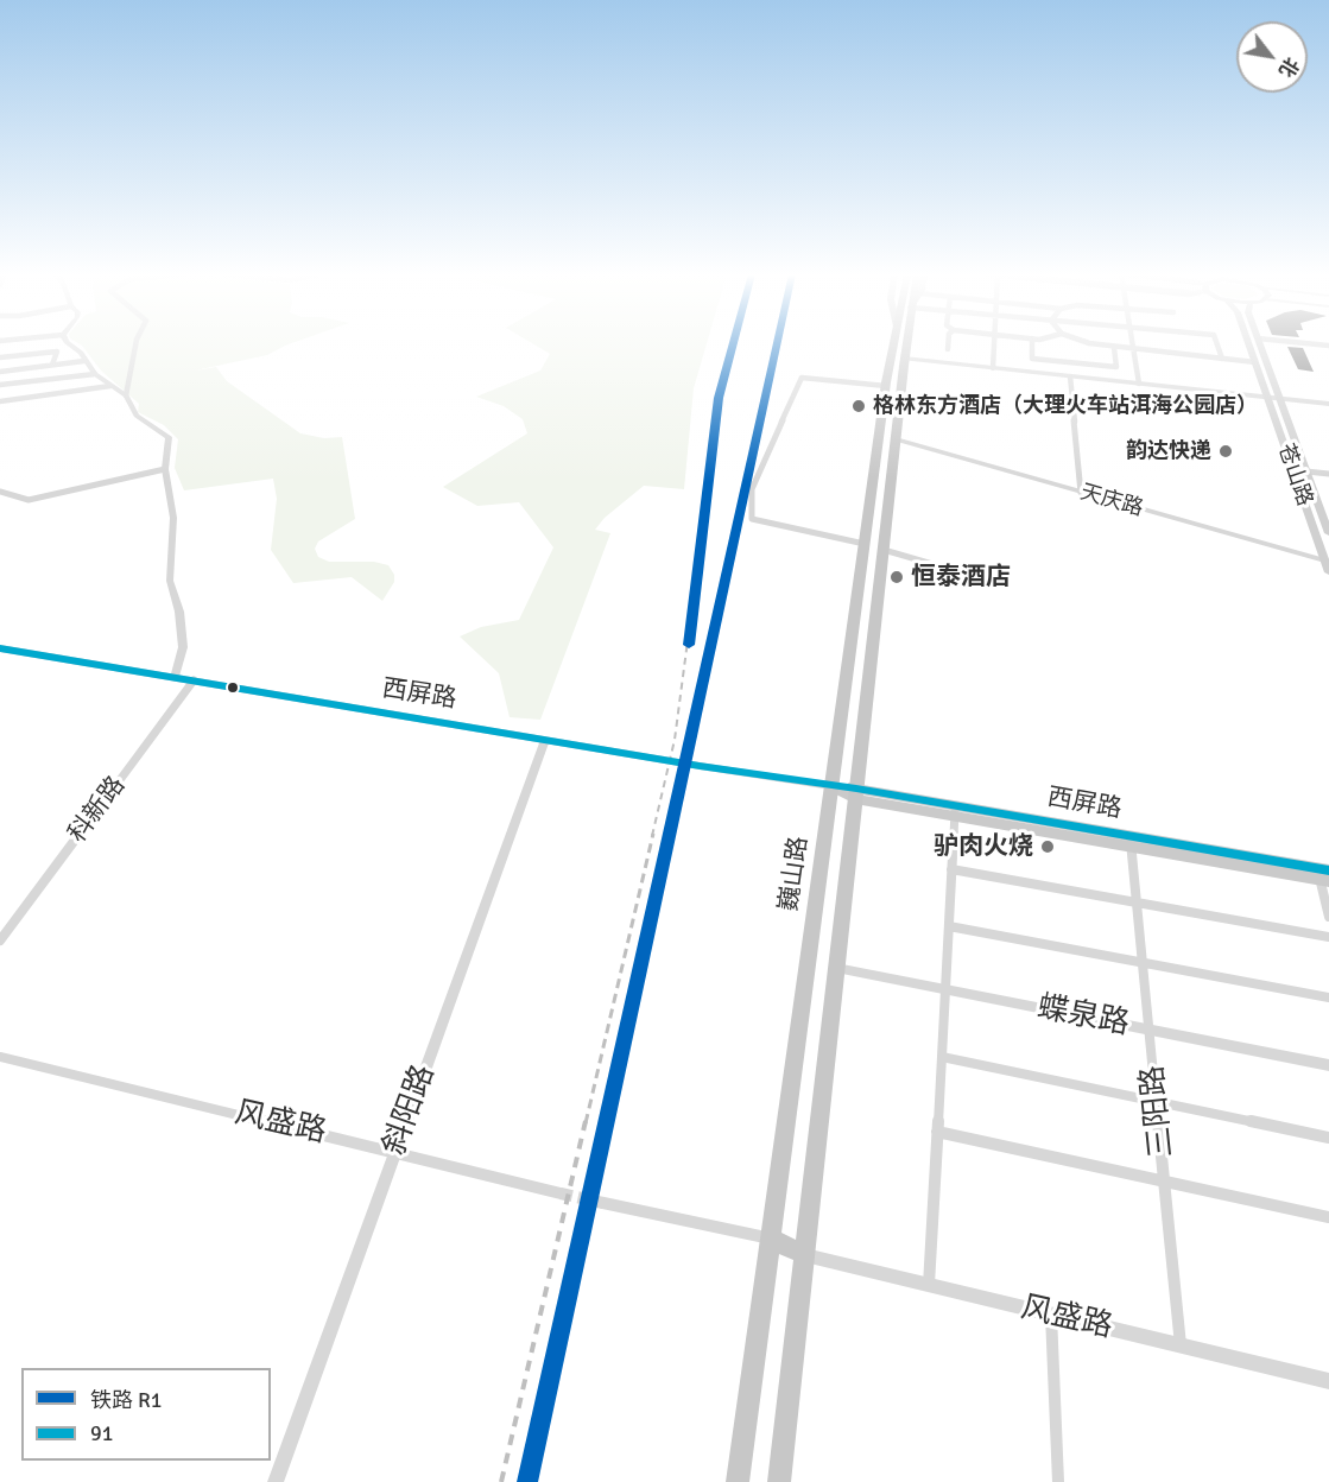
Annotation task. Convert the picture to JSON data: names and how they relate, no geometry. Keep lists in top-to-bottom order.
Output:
{
  "streets": {
    "highway": ["巍山路"],
    "main road": ["苍山路", "西屏路"],
    "street": [
      "天庆路",
      "科新路",
      "蝶泉路",
      "斜阳路",
      "三阳路",
      "风盛路"
    ]
  },
  "crossings": [
    ["苍山路", "天庆路"],
    ["天庆路", "巍山路"],
    ["西屏路", "科新路"],
    ["西屏路", "巍山路"],
    ["西屏路", "斜阳路"],
    ["西屏路", "三阳路"],
    ["巍山路", "蝶泉路"],
    ["巍山路", "风盛路"],
    ["蝶泉路", "三阳路"],
    ["斜阳路", "风盛路"],
    ["三阳路", "风盛路"]
  ],
  "places": [
    "格林东方酒店（大理火车站洱海公园店）",
    "韵达快递",
    "恒泰酒店",
    "驴肉火烧"
  ],
  "lines": ["rail line R1", "transit line 91"],
  "legend": ["铁路 R1", "91"],
  "north": "bottom right"
}
